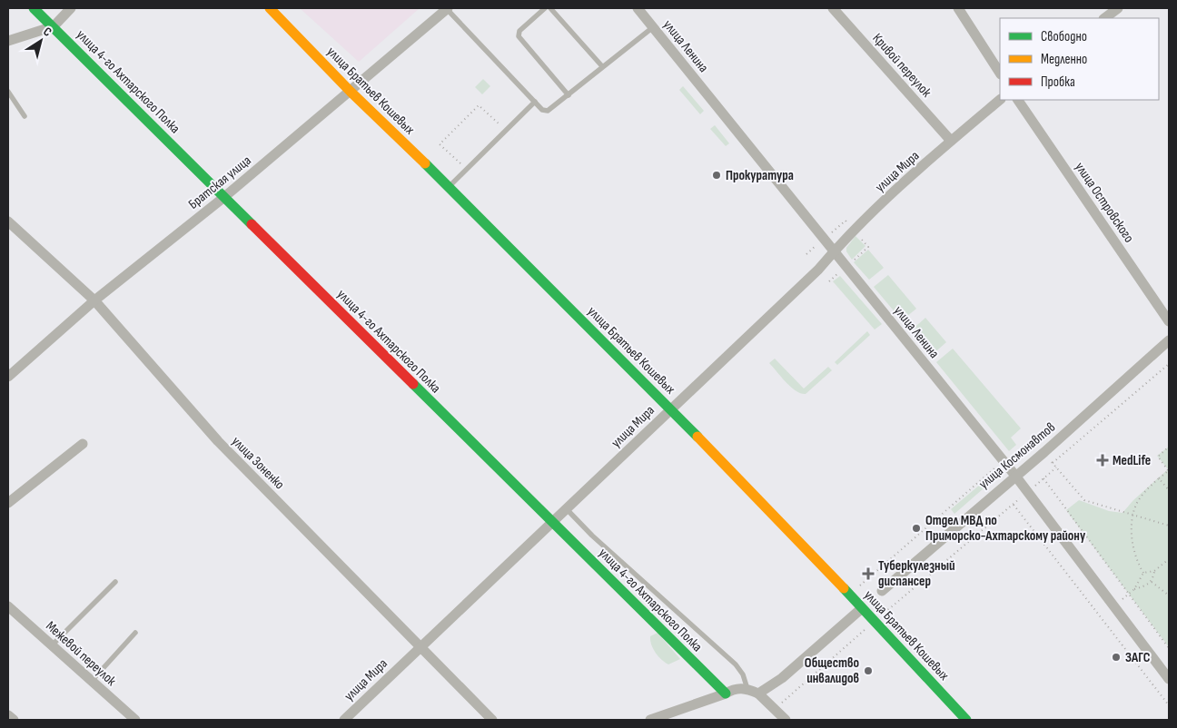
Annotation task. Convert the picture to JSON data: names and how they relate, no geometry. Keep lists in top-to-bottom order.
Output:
{
  "streets": {
    "street": [
      "улица Ленина",
      "Кривой переулок",
      "улица 4-го Ахтарского Полка",
      "улица Братьев Кошевых",
      "улица Мира",
      "Братская улица",
      "улица Островского",
      "улица Космонавтов",
      "улица Зоненко",
      "Межевой переулок"
    ]
  },
  "crossings": [
    ["улица Ленина", "улица Мира"],
    ["улица Ленина", "улица Космонавтов"],
    ["Кривой переулок", "улица Мира"],
    ["улица 4-го Ахтарского Полка", "улица Мира"],
    ["улица 4-го Ахтарского Полка", "Братская улица"],
    ["улица Братьев Кошевых", "улица Мира"],
    ["улица Братьев Кошевых", "Братская улица"],
    ["улица Мира", "улица Зоненко"],
    ["Братская улица", "улица Зоненко"]
  ],
  "places": {
    "other": [
      "Прокуратура",
      "Отдел МВД по Приморско-Ахтарскому району",
      "ЗАГС",
      "Общество инвалидов"
    ],
    "health": ["MedLife", "Туберкулезный диспансер"]
  },
  "legend": ["Свободно", "Медленно", "Пробка"],
  "north": "top right"
}
